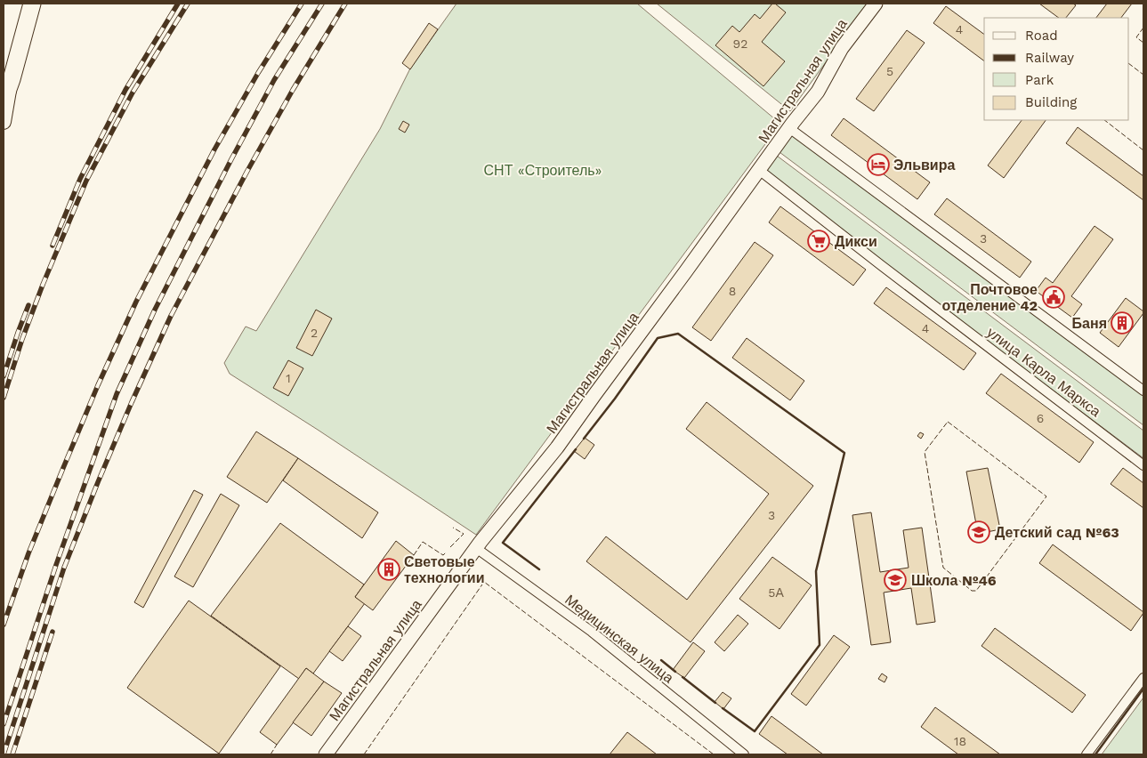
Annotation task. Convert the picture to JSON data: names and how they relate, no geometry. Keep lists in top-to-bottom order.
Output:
{
  "streets": {
    "street": ["Магистральная улица", "улица Карла Маркса", "Медицинская улица"]
  },
  "crossings": [
    ["Магистральная улица", "улица Карла Маркса"],
    ["Магистральная улица", "Медицинская улица"]
  ],
  "parks": ["СНТ «Строитель»"],
  "places": {
    "hotel": ["Эльвира"],
    "supermarket": ["Дикси"],
    "public building": ["Почтовое отделение 42"],
    "building": ["Баня", "Световые технологии"],
    "school or university": ["Детский сад №63", "Школа №46"]
  },
  "house_numbers": [
    "4",
    "92",
    "5",
    "3",
    "8",
    "4",
    "2",
    "1",
    "6",
    "3",
    "5А",
    "18"
  ],
  "legend": [
    "Road",
    "Railway",
    "Park",
    "Building"
  ]
}
